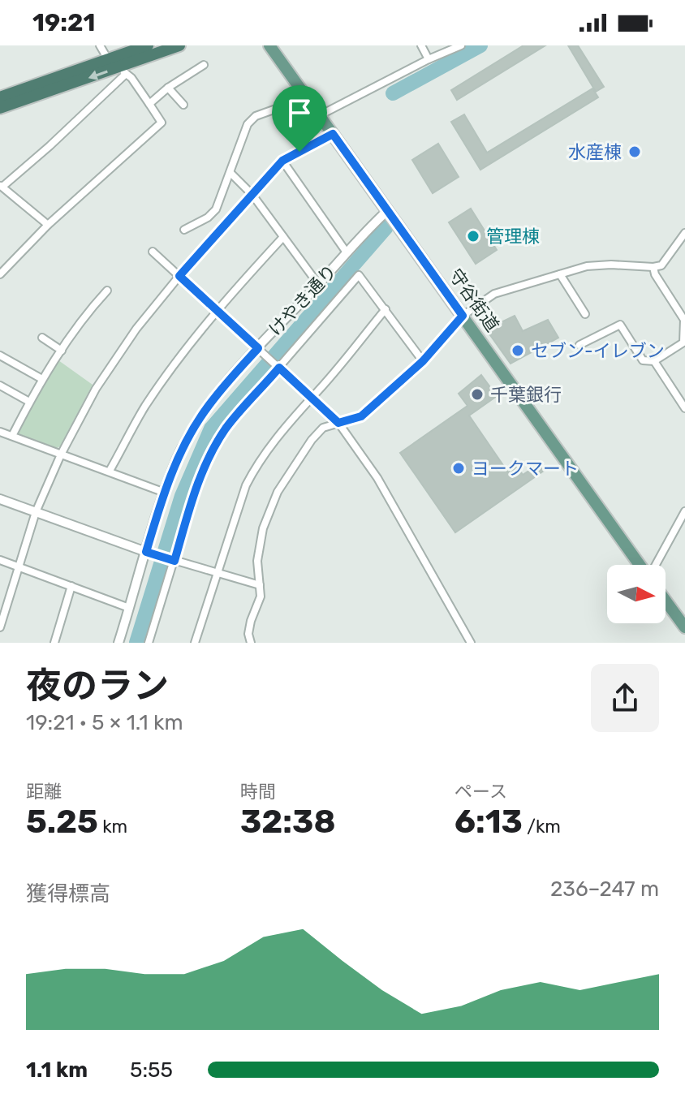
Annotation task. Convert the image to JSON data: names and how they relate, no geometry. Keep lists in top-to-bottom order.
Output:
{
  "streets": {
    "main road": ["守谷街道"],
    "street": ["けやき通り"]
  },
  "crossings": [
    ["けやき通り", "守谷街道"]
  ],
  "places": [
    "水産棟",
    "管理棟",
    "セブン-イレブン",
    "千葉銀行",
    "ヨークマート"
  ],
  "north": "right",
  "page": {
    "status": "19:21",
    "heading": ["夜のラン", "19:21 · 5 × 1.1 km"],
    "stats": [
      ["距離", "5.25 km"],
      ["時間", "32:38"],
      ["ペース", "6:13 /km"]
    ],
    "chart": ["獲得標高", "236–247 m"],
    "list": [
      {
        "name": "1.1 km",
        "note": "5:55"
      }
    ]
  }
}
